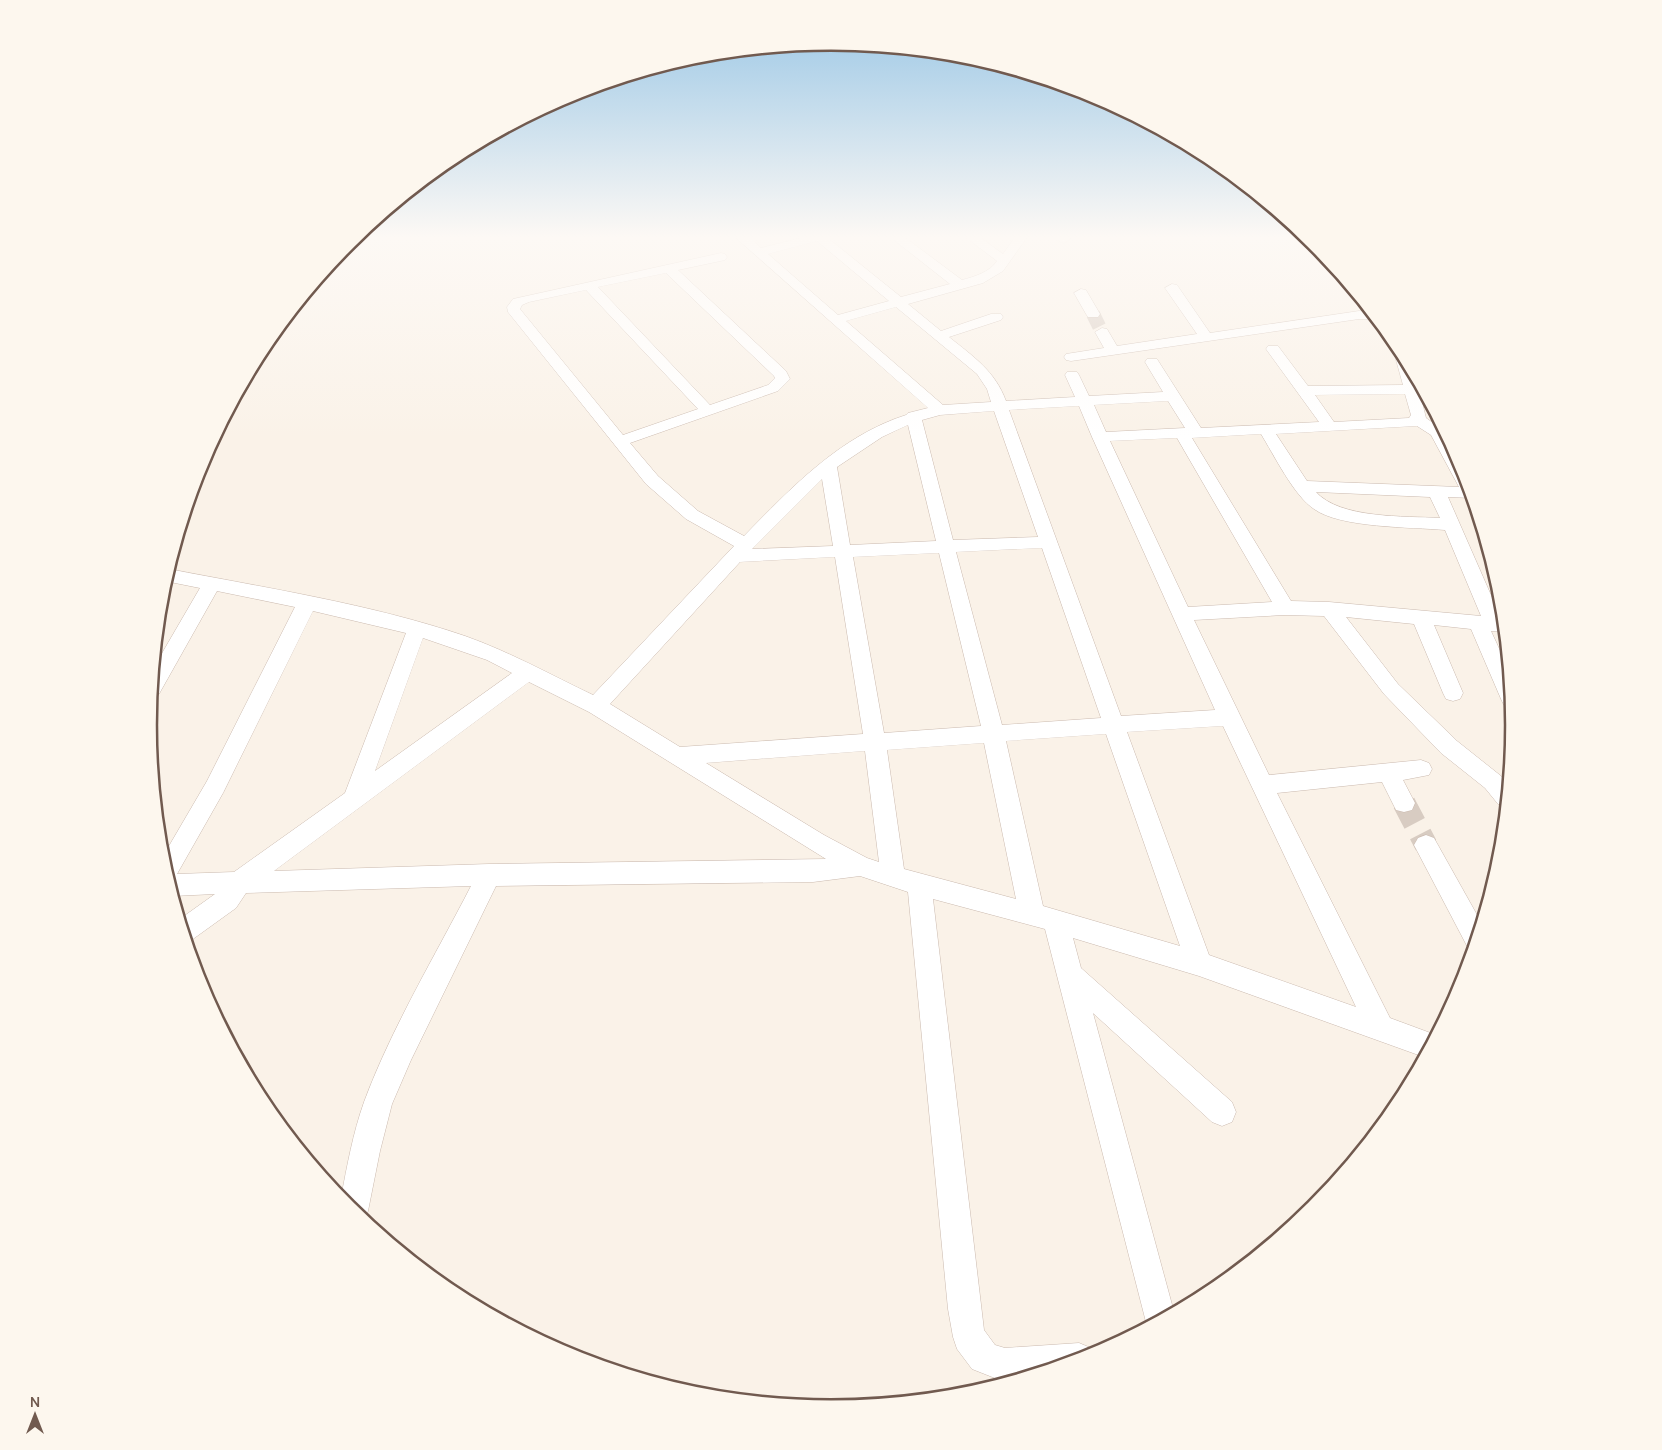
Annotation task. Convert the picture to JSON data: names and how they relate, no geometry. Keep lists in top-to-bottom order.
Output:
{
  "north": "top"
}
